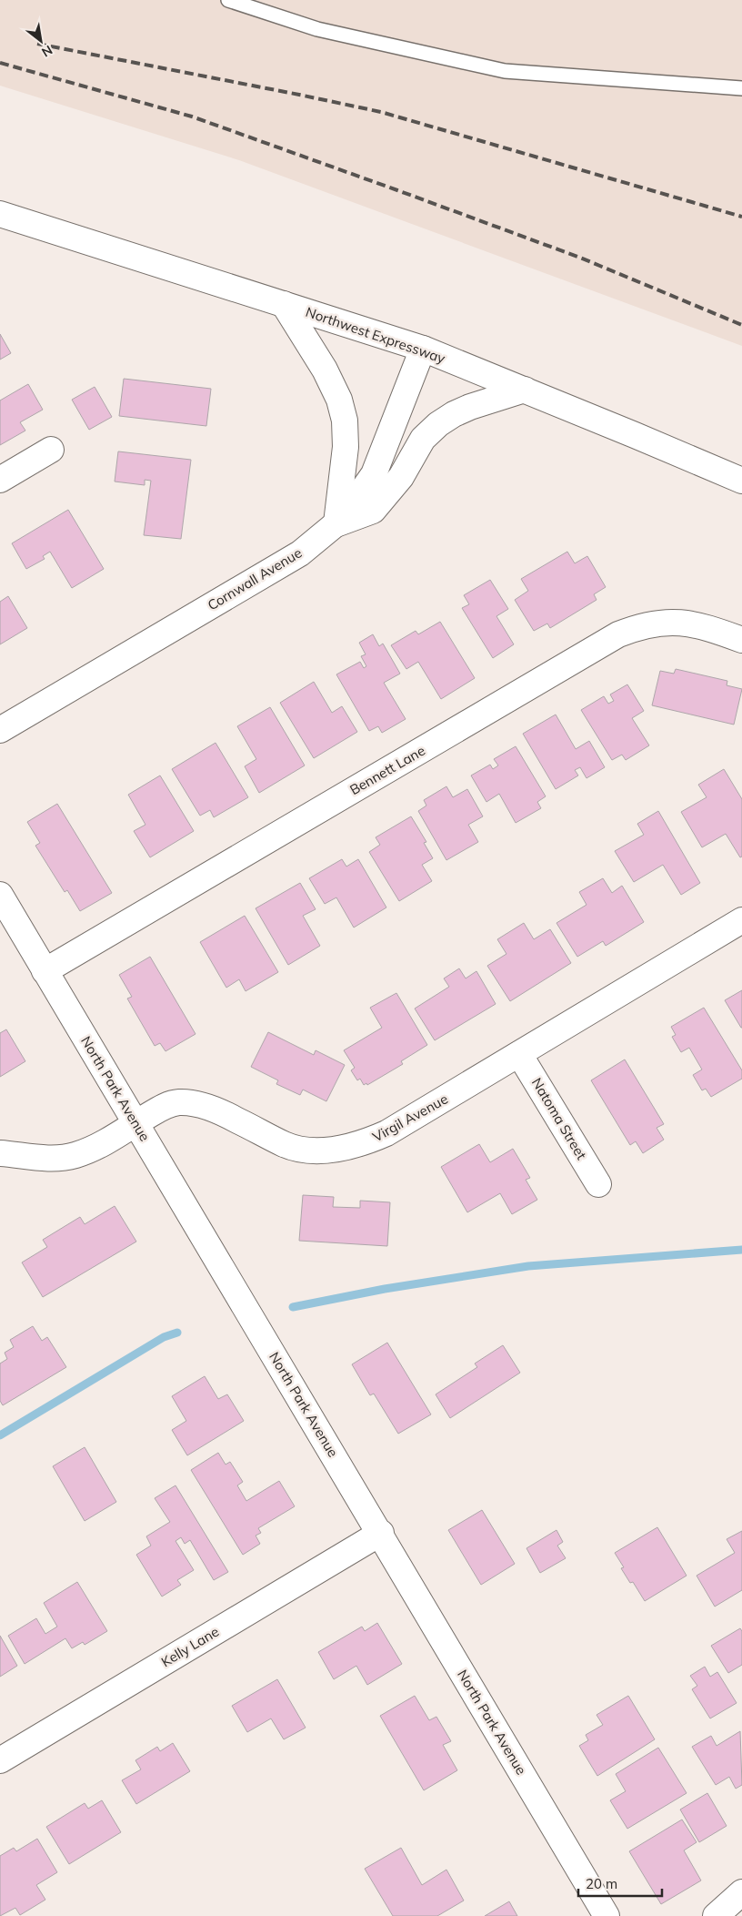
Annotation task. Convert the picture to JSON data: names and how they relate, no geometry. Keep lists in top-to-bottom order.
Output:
{
  "streets": {
    "street": [
      "Northwest Expressway",
      "Cornwall Avenue",
      "Bennett Lane",
      "North Park Avenue",
      "Virgil Avenue",
      "Natoma Street",
      "Kelly Lane"
    ]
  },
  "crossings": [
    ["Northwest Expressway", "Cornwall Avenue"],
    ["Bennett Lane", "North Park Avenue"],
    ["North Park Avenue", "Virgil Avenue"],
    ["North Park Avenue", "Kelly Lane"],
    ["Virgil Avenue", "Natoma Street"]
  ],
  "scale_bar": "20 m",
  "north": "bottom right"
}
